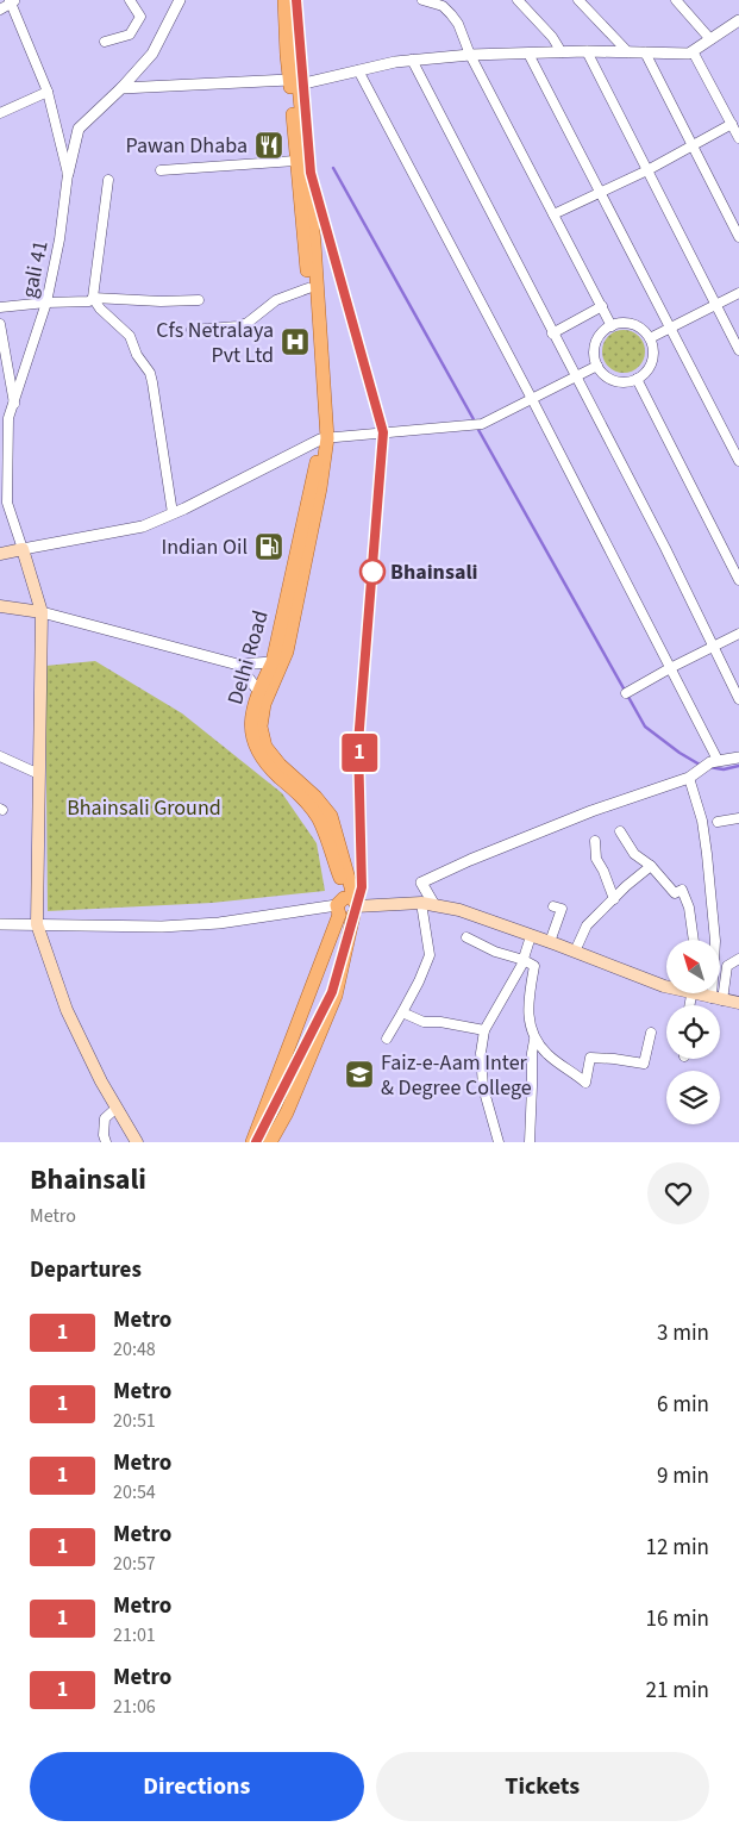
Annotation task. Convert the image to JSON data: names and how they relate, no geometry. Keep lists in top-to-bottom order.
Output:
{
  "streets": {
    "main road": ["Delhi Road"],
    "street": ["gali 41"]
  },
  "parks": ["Bhainsali Ground"],
  "places": {
    "restaurant": ["Pawan Dhaba"],
    "hospital": ["Cfs Netralaya Pvt Ltd"],
    "fuel station": ["Indian Oil"],
    "other": ["Bhainsali"],
    "school or university": ["Faiz-e-Aam Inter & Degree College"]
  },
  "lines": ["metro line 1"],
  "north": "top left",
  "page": {
    "on_map": "1",
    "heading": [
      ["Bhainsali", "Metro"],
      "Departures"
    ],
    "list": [
      {
        "mark": "1",
        "name": "Metro",
        "note": "20:48",
        "value": "3 min"
      },
      {
        "mark": "1",
        "name": "Metro",
        "note": "20:51",
        "value": "6 min"
      },
      {
        "mark": "1",
        "name": "Metro",
        "note": "20:54",
        "value": "9 min"
      },
      {
        "mark": "1",
        "name": "Metro",
        "note": "20:57",
        "value": "12 min"
      },
      {
        "mark": "1",
        "name": "Metro",
        "note": "21:01",
        "value": "16 min"
      },
      {
        "mark": "1",
        "name": "Metro",
        "note": "21:06",
        "value": "21 min"
      }
    ],
    "buttons": ["Directions", "Tickets"]
  }
}
